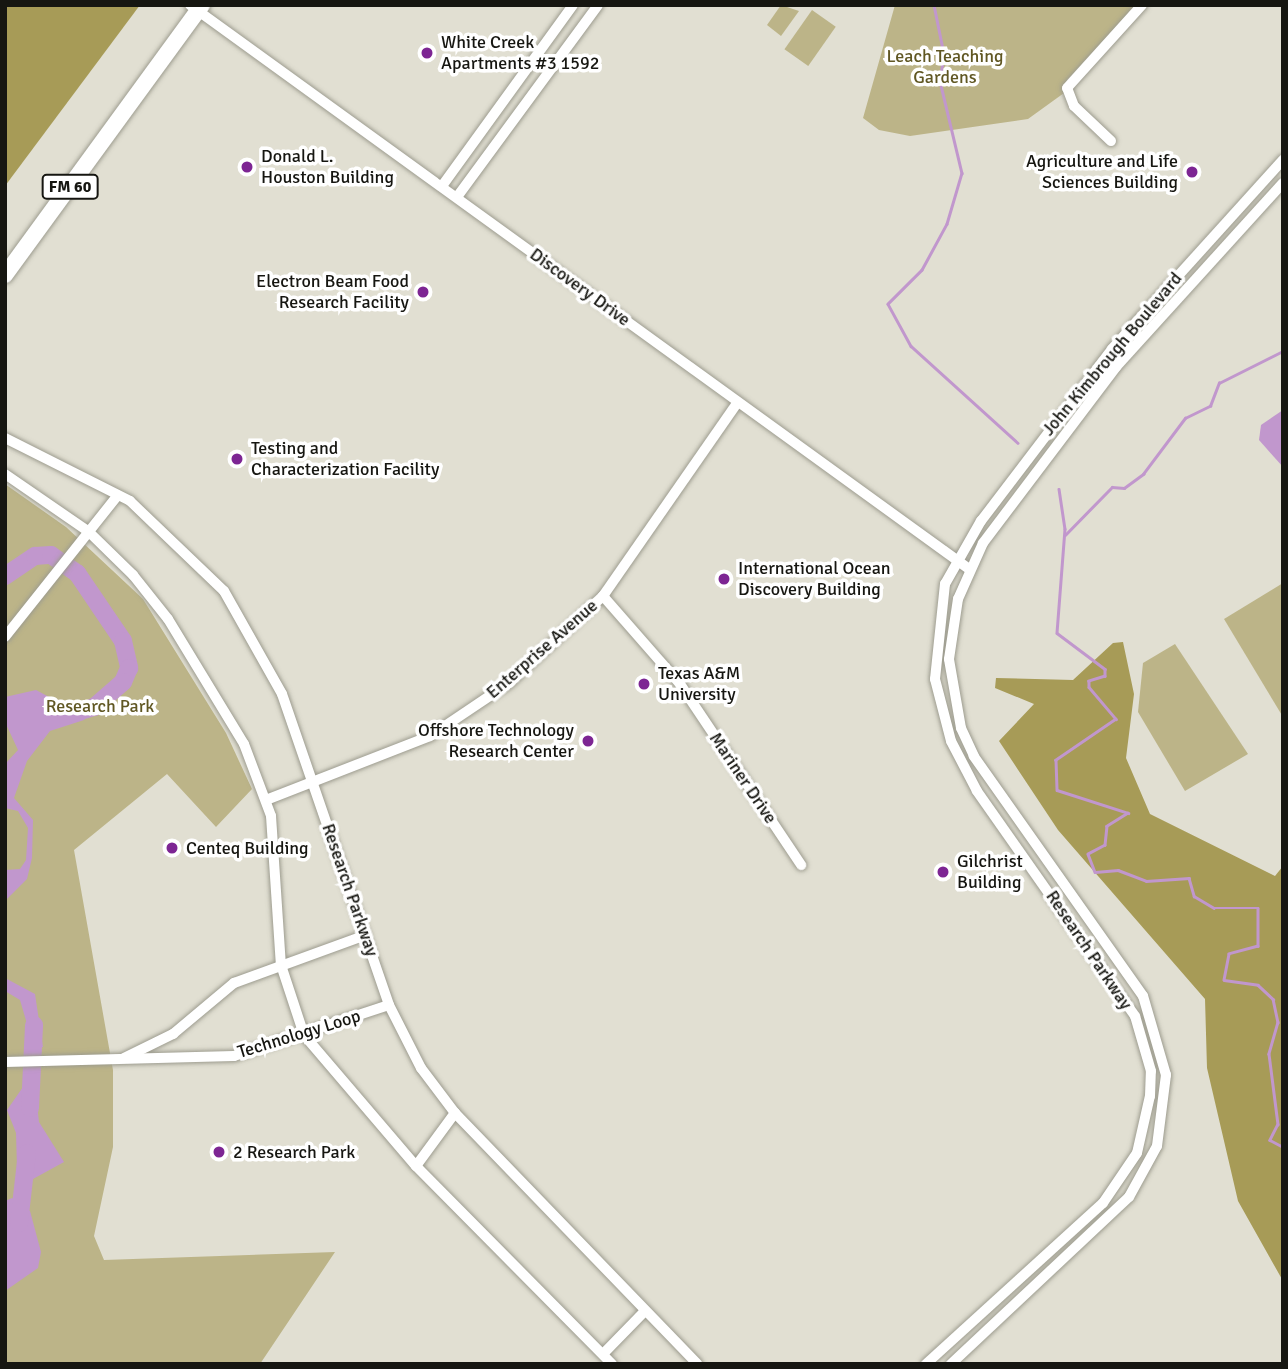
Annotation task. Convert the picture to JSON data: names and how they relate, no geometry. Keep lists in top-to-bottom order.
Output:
{
  "streets": {
    "main road": ["FM 60"],
    "street": [
      "Discovery Drive",
      "John Kimbrough Boulevard",
      "Enterprise Avenue",
      "Mariner Drive",
      "Research Parkway",
      "Technology Loop"
    ]
  },
  "crossings": [
    ["FM 60", "Discovery Drive"],
    ["Discovery Drive", "John Kimbrough Boulevard"],
    ["Discovery Drive", "Enterprise Avenue"],
    ["Discovery Drive", "Research Parkway"],
    ["John Kimbrough Boulevard", "Research Parkway"],
    ["Enterprise Avenue", "Mariner Drive"],
    ["Enterprise Avenue", "Research Parkway"],
    ["Research Parkway", "Technology Loop"]
  ],
  "parks": ["Leach Teaching Gardens", "Research Park"],
  "places": [
    "White Creek Apartments #3 1592",
    "Donald L. Houston Building",
    "Agriculture and Life Sciences Building",
    "Electron Beam Food Research Facility",
    "Testing and Characterization Facility",
    "International Ocean Discovery Building",
    "Texas A&M University",
    "Offshore Technology Research Center",
    "Centeq Building",
    "Gilchrist Building",
    "2 Research Park"
  ]
}
